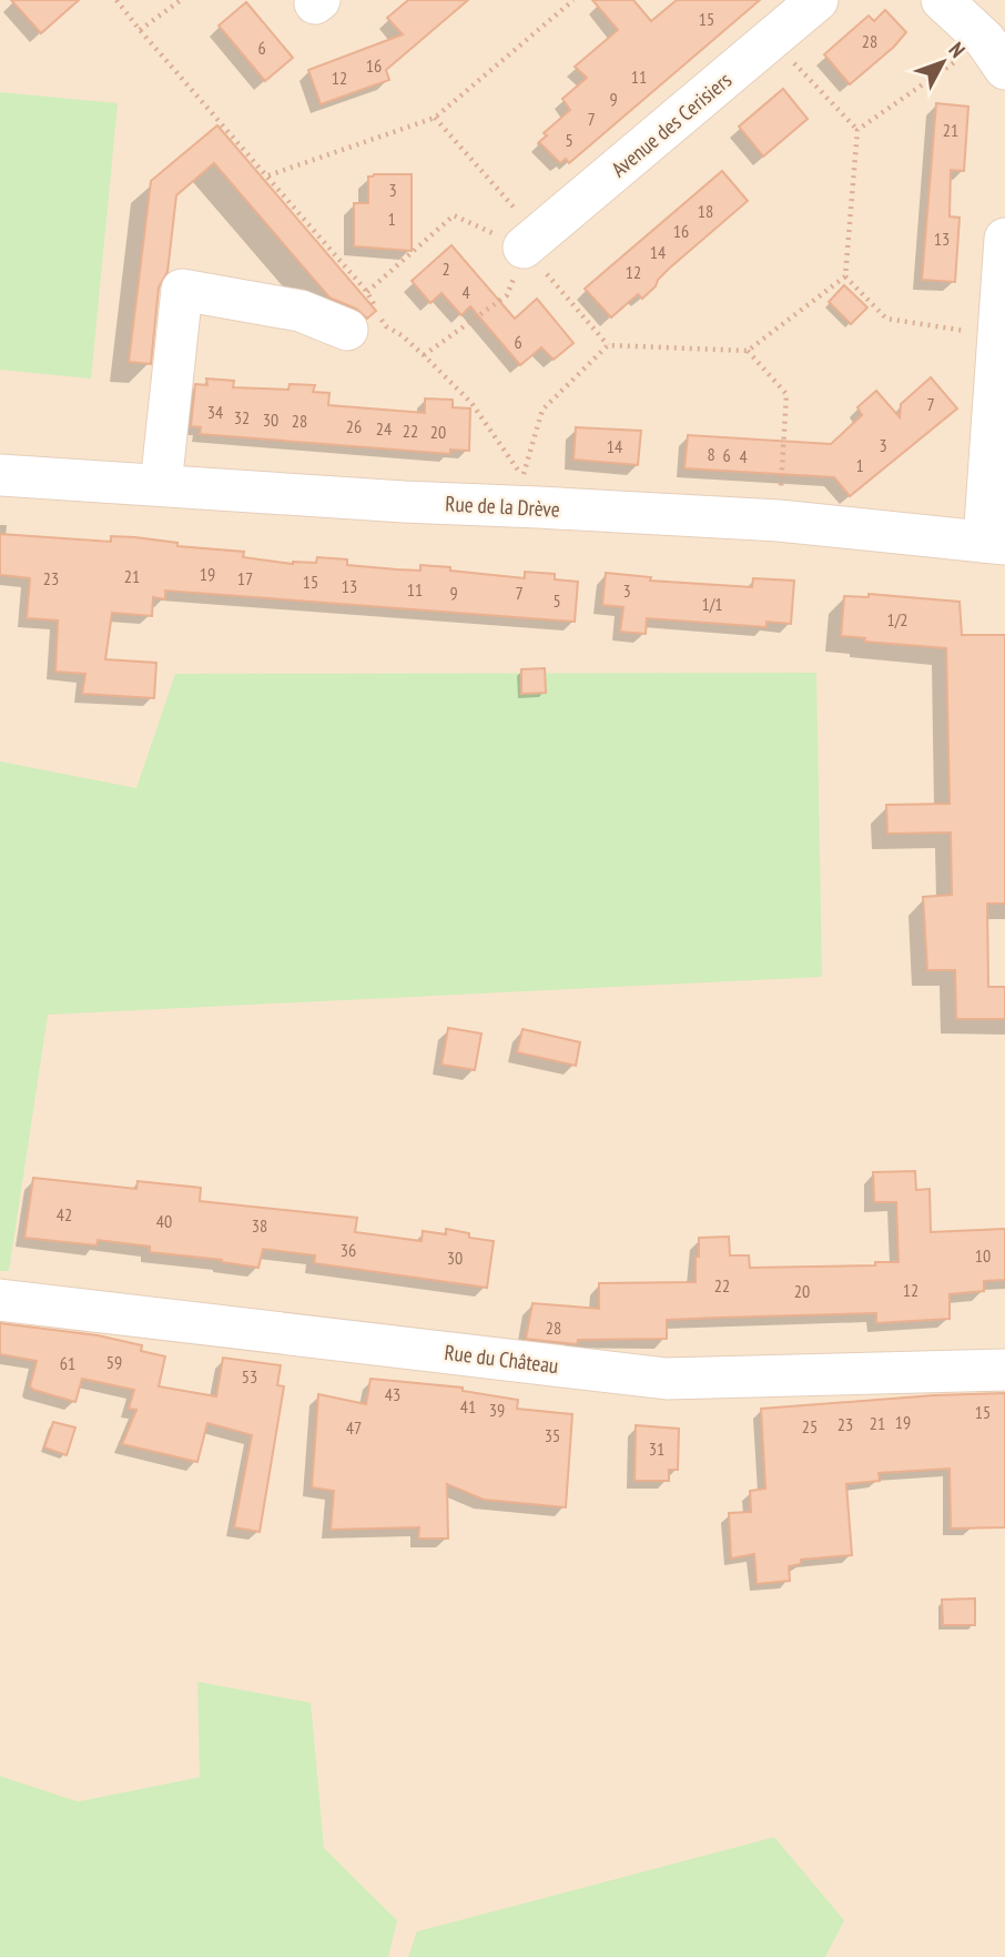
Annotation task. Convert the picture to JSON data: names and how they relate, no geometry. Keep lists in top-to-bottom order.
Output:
{
  "streets": {
    "street": ["Avenue des Cerisiers", "Rue de la Drève", "Rue du Château"]
  },
  "house_numbers": [
    "15",
    "28",
    "6",
    "16",
    "11",
    "12",
    "9",
    "7",
    "21",
    "5",
    "3",
    "18",
    "1",
    "16",
    "13",
    "14",
    "2",
    "12",
    "4",
    "6",
    "7",
    "34",
    "32",
    "30",
    "28",
    "26",
    "24",
    "22",
    "20",
    "3",
    "14",
    "8",
    "6",
    "4",
    "1",
    "19",
    "21",
    "23",
    "17",
    "15",
    "13",
    "11",
    "3",
    "9",
    "7",
    "5",
    "1/1",
    "1/2",
    "42",
    "40",
    "38",
    "36",
    "10",
    "30",
    "22",
    "12",
    "20",
    "28",
    "59",
    "61",
    "53",
    "43",
    "41",
    "39",
    "15",
    "19",
    "21",
    "23",
    "25",
    "47",
    "35",
    "31"
  ],
  "north": "top right"
}
